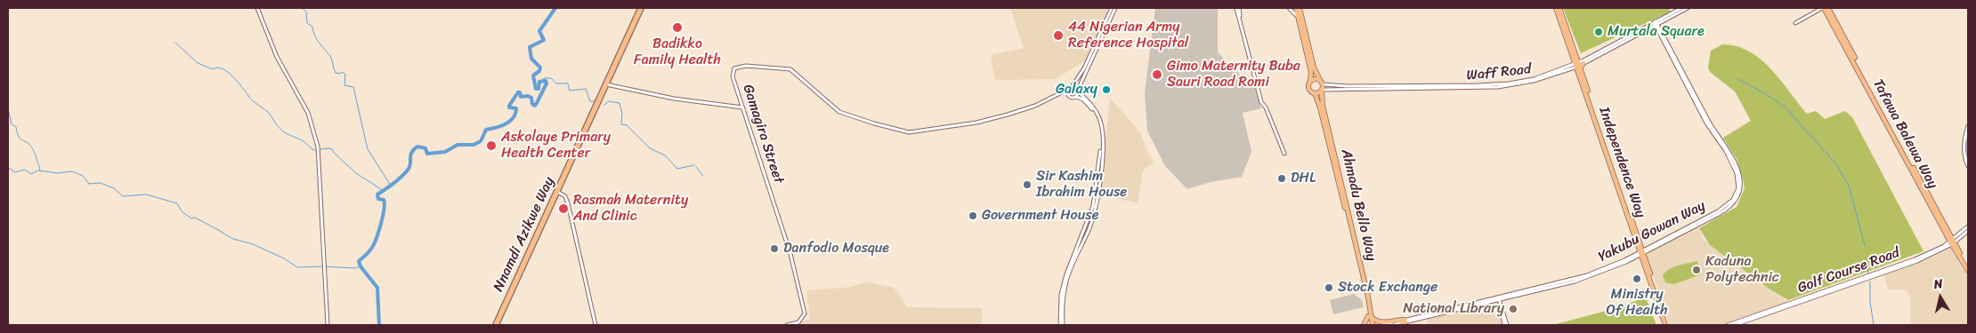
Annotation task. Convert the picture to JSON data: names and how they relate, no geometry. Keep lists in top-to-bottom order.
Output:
{
  "streets": {
    "highway": ["Nnamdi Azikwe Way"],
    "main road": ["Tafawa Balewa Way", "Independence Way", "Ahmadu Bello Way"],
    "street": [
      "Waff Road",
      "Gamagira Street",
      "Yakubu Gowan Way",
      "Golf Course Road"
    ]
  },
  "crossings": [
    ["Waff Road", "Independence Way"],
    ["Waff Road", "Ahmadu Bello Way"],
    ["Waff Road", "Yakubu Gowan Way"],
    ["Tafawa Balewa Way", "Golf Course Road"],
    ["Independence Way", "Yakubu Gowan Way"]
  ],
  "places": [
    "Badikko Family Health",
    "Murtala Square",
    "44 Nigerian Army Reference Hospital",
    "Gimo Maternity Buba Sauri Road Romi",
    "Galaxy",
    "Askolaye Primary Health Center",
    "DHL",
    "Sir Kashim Ibrahim House",
    "Rasmah Maternity And Clinic",
    "Government House",
    "Danfodio Mosque",
    "Kaduna Polytechnic",
    "Ministry Of Health",
    "Stock Exchange",
    "National Library"
  ],
  "north": "top"
}
